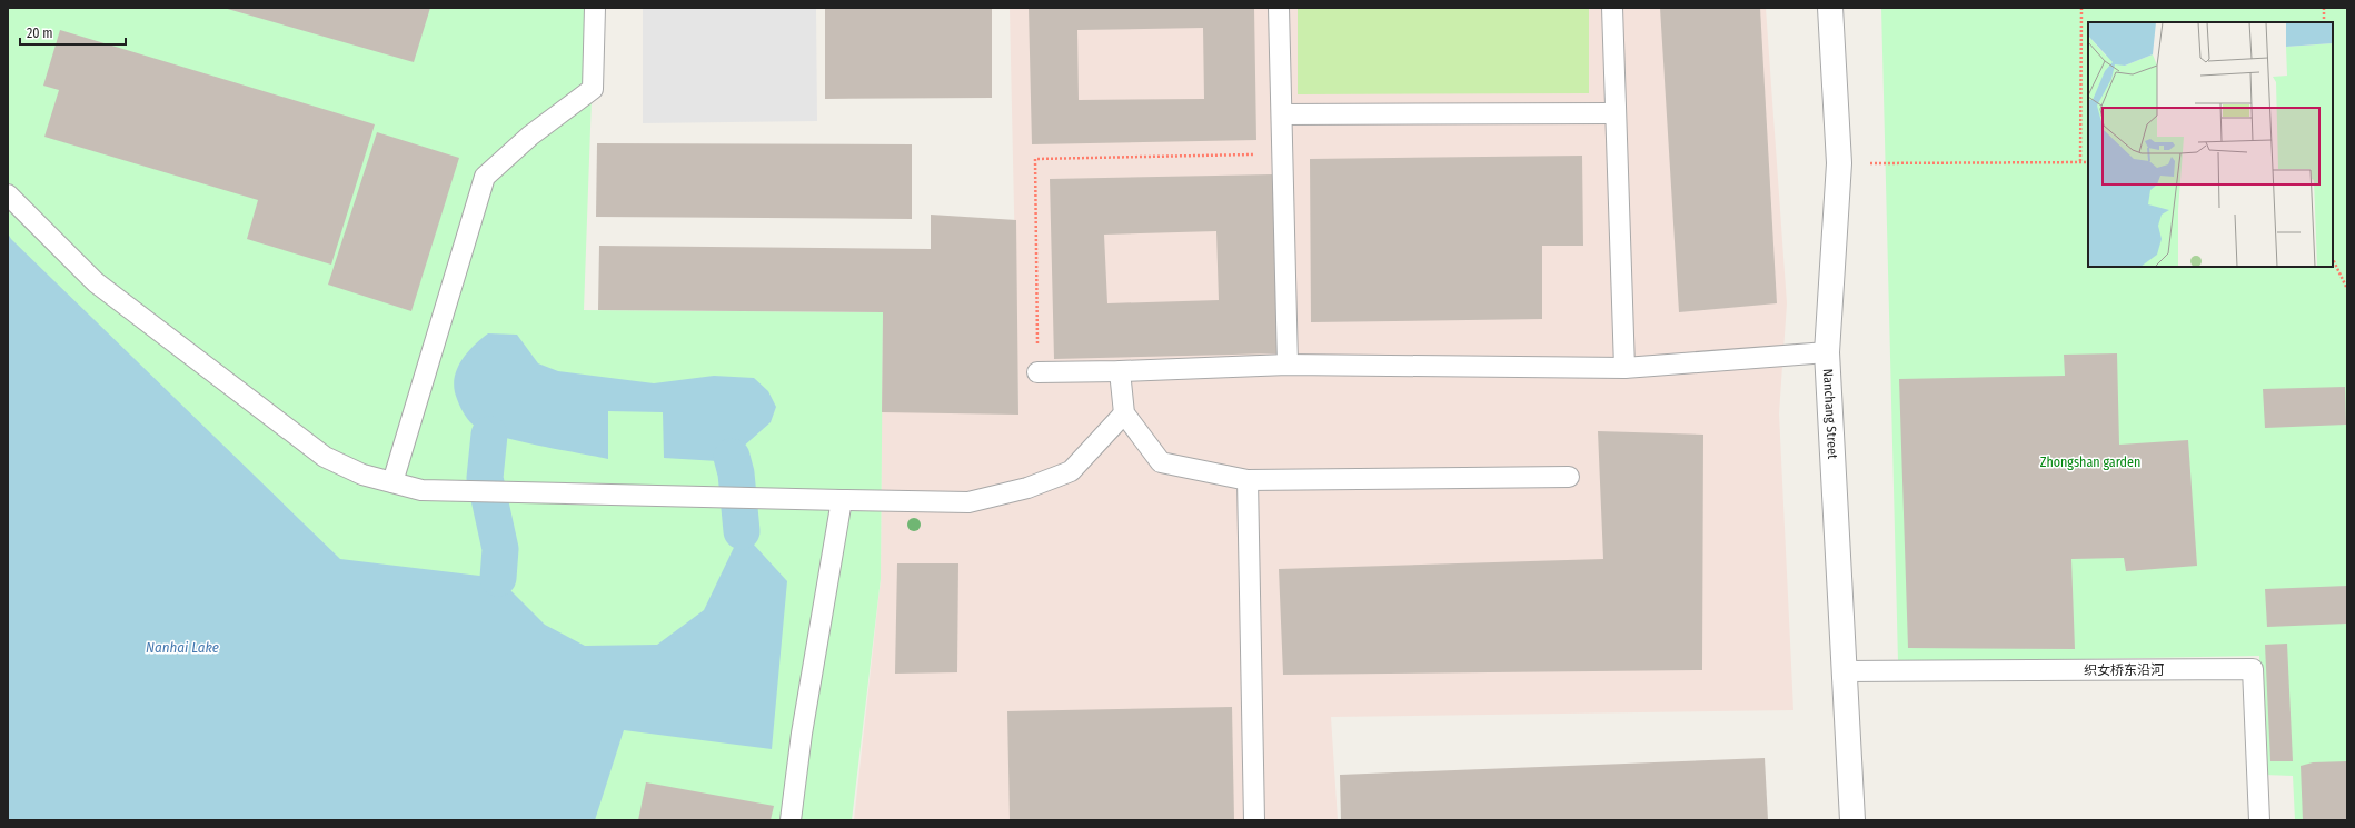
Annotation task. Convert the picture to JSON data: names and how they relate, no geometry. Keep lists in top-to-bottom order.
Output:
{
  "streets": {
    "street": ["Nanchang Street"],
    "lane": ["织女桥东沿河"]
  },
  "crossings": [
    ["Nanchang Street", "织女桥东沿河"]
  ],
  "water": ["Nanhai Lake"],
  "parks": ["Zhongshan garden"],
  "scale_bar": "20 m"
}
